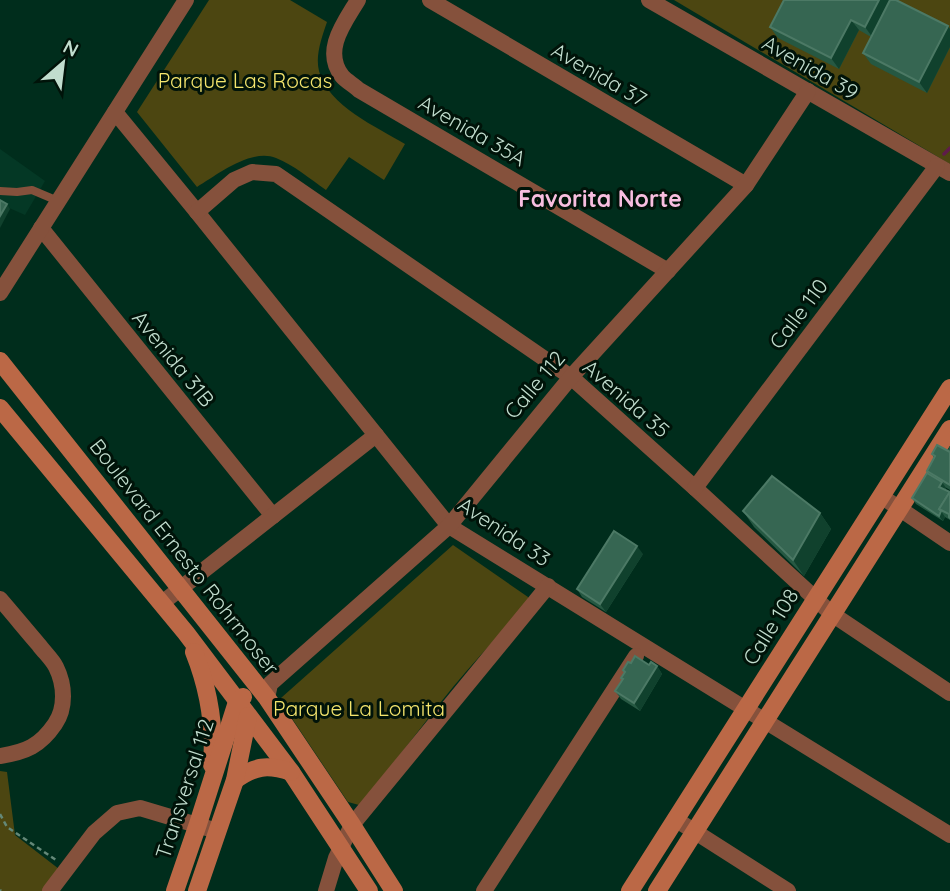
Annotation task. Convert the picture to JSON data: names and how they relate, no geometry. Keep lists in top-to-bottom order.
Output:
{
  "streets": {
    "street": [
      "Avenida 39",
      "Avenida 37",
      "Avenida 35A",
      "Calle 110",
      "Avenida 31B",
      "Calle 112",
      "Avenida 35",
      "Avenida 33",
      "Boulevard Ernesto Rohrmoser",
      "Calle 108",
      "Transversal 112"
    ]
  },
  "crossings": [
    ["Avenida 39", "Calle 110"],
    ["Avenida 39", "Calle 112"],
    ["Avenida 37", "Calle 112"],
    ["Avenida 35A", "Calle 112"],
    ["Calle 110", "Avenida 35"],
    ["Calle 112", "Avenida 35"],
    ["Calle 112", "Avenida 33"],
    ["Calle 112", "Boulevard Ernesto Rohrmoser"],
    ["Calle 112", "Transversal 112"],
    ["Avenida 35", "Avenida 33"],
    ["Avenida 35", "Calle 108"],
    ["Avenida 33", "Calle 108"]
  ],
  "districts": ["Favorita Norte"],
  "parks": ["Parque Las Rocas", "Parque La Lomita"],
  "north": "top right"
}
